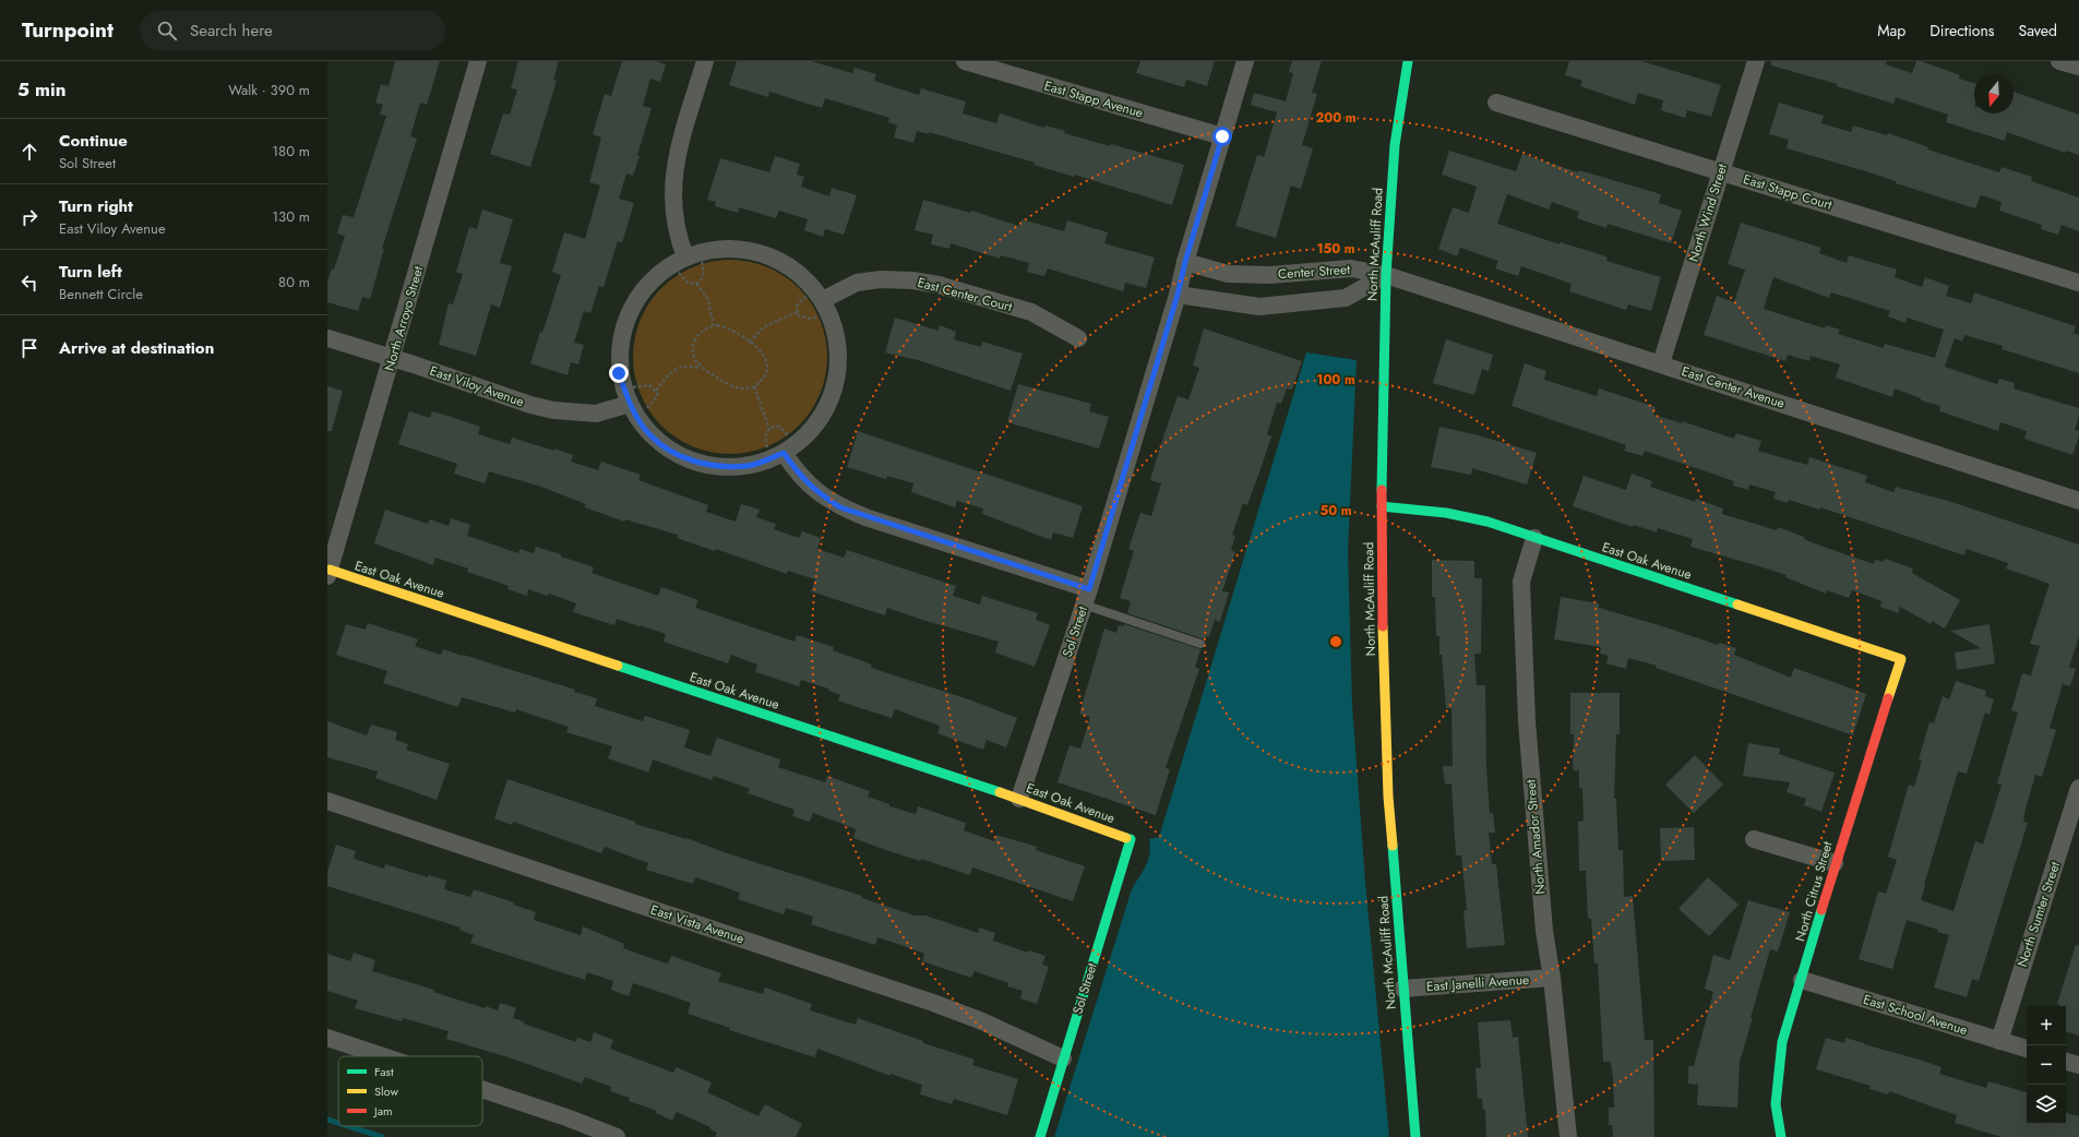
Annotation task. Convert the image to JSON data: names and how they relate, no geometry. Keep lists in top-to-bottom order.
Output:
{
  "streets": {
    "street": [
      "East Stapp Avenue",
      "East Stapp Court",
      "North Wind Street",
      "North McAuliff Road",
      "Center Street",
      "East Center Court",
      "North Arroyo Street",
      "East Viloy Avenue",
      "East Center Avenue",
      "East Oak Avenue",
      "Sol Street",
      "North Amador Street",
      "North Citrus Street",
      "North Sumter Street",
      "East Vista Avenue",
      "East Janelli Avenue",
      "East School Avenue"
    ]
  },
  "crossings": [
    ["East Stapp Avenue", "Sol Street"],
    ["East Stapp Court", "North Wind Street"],
    ["North Wind Street", "East Center Avenue"],
    ["North McAuliff Road", "Center Street"],
    ["North McAuliff Road", "East Center Avenue"],
    ["North McAuliff Road", "East Oak Avenue"],
    ["North McAuliff Road", "East Janelli Avenue"],
    ["Center Street", "East Center Avenue"],
    ["Center Street", "Sol Street"],
    ["North Arroyo Street", "East Viloy Avenue"],
    ["North Arroyo Street", "East Oak Avenue"],
    ["East Oak Avenue", "Sol Street"],
    ["East Oak Avenue", "North Amador Street"],
    ["East Oak Avenue", "North Citrus Street"],
    ["Sol Street", "East Vista Avenue"],
    ["North Amador Street", "East Janelli Avenue"],
    ["North Citrus Street", "East School Avenue"],
    ["North Sumter Street", "East School Avenue"]
  ],
  "legend": ["Fast", "Slow", "Jam"],
  "north": "bottom",
  "page": {
    "header": "Turnpoint",
    "search": "Search here",
    "nav": ["Map", "Directions", "Saved"],
    "heading": ["5 min", "Walk · 390 m"],
    "list": [
      ["Continue", "Sol Street", "180 m"],
      ["Turn right", "East Viloy Avenue", "130 m"],
      ["Turn left", "Bennett Circle", "80 m"],
      "Arrive at destination"
    ],
    "map_buttons": ["+", "−"]
  },
  "rings": [
    "200 m",
    "150 m",
    "100 m",
    "50 m"
  ]
}
